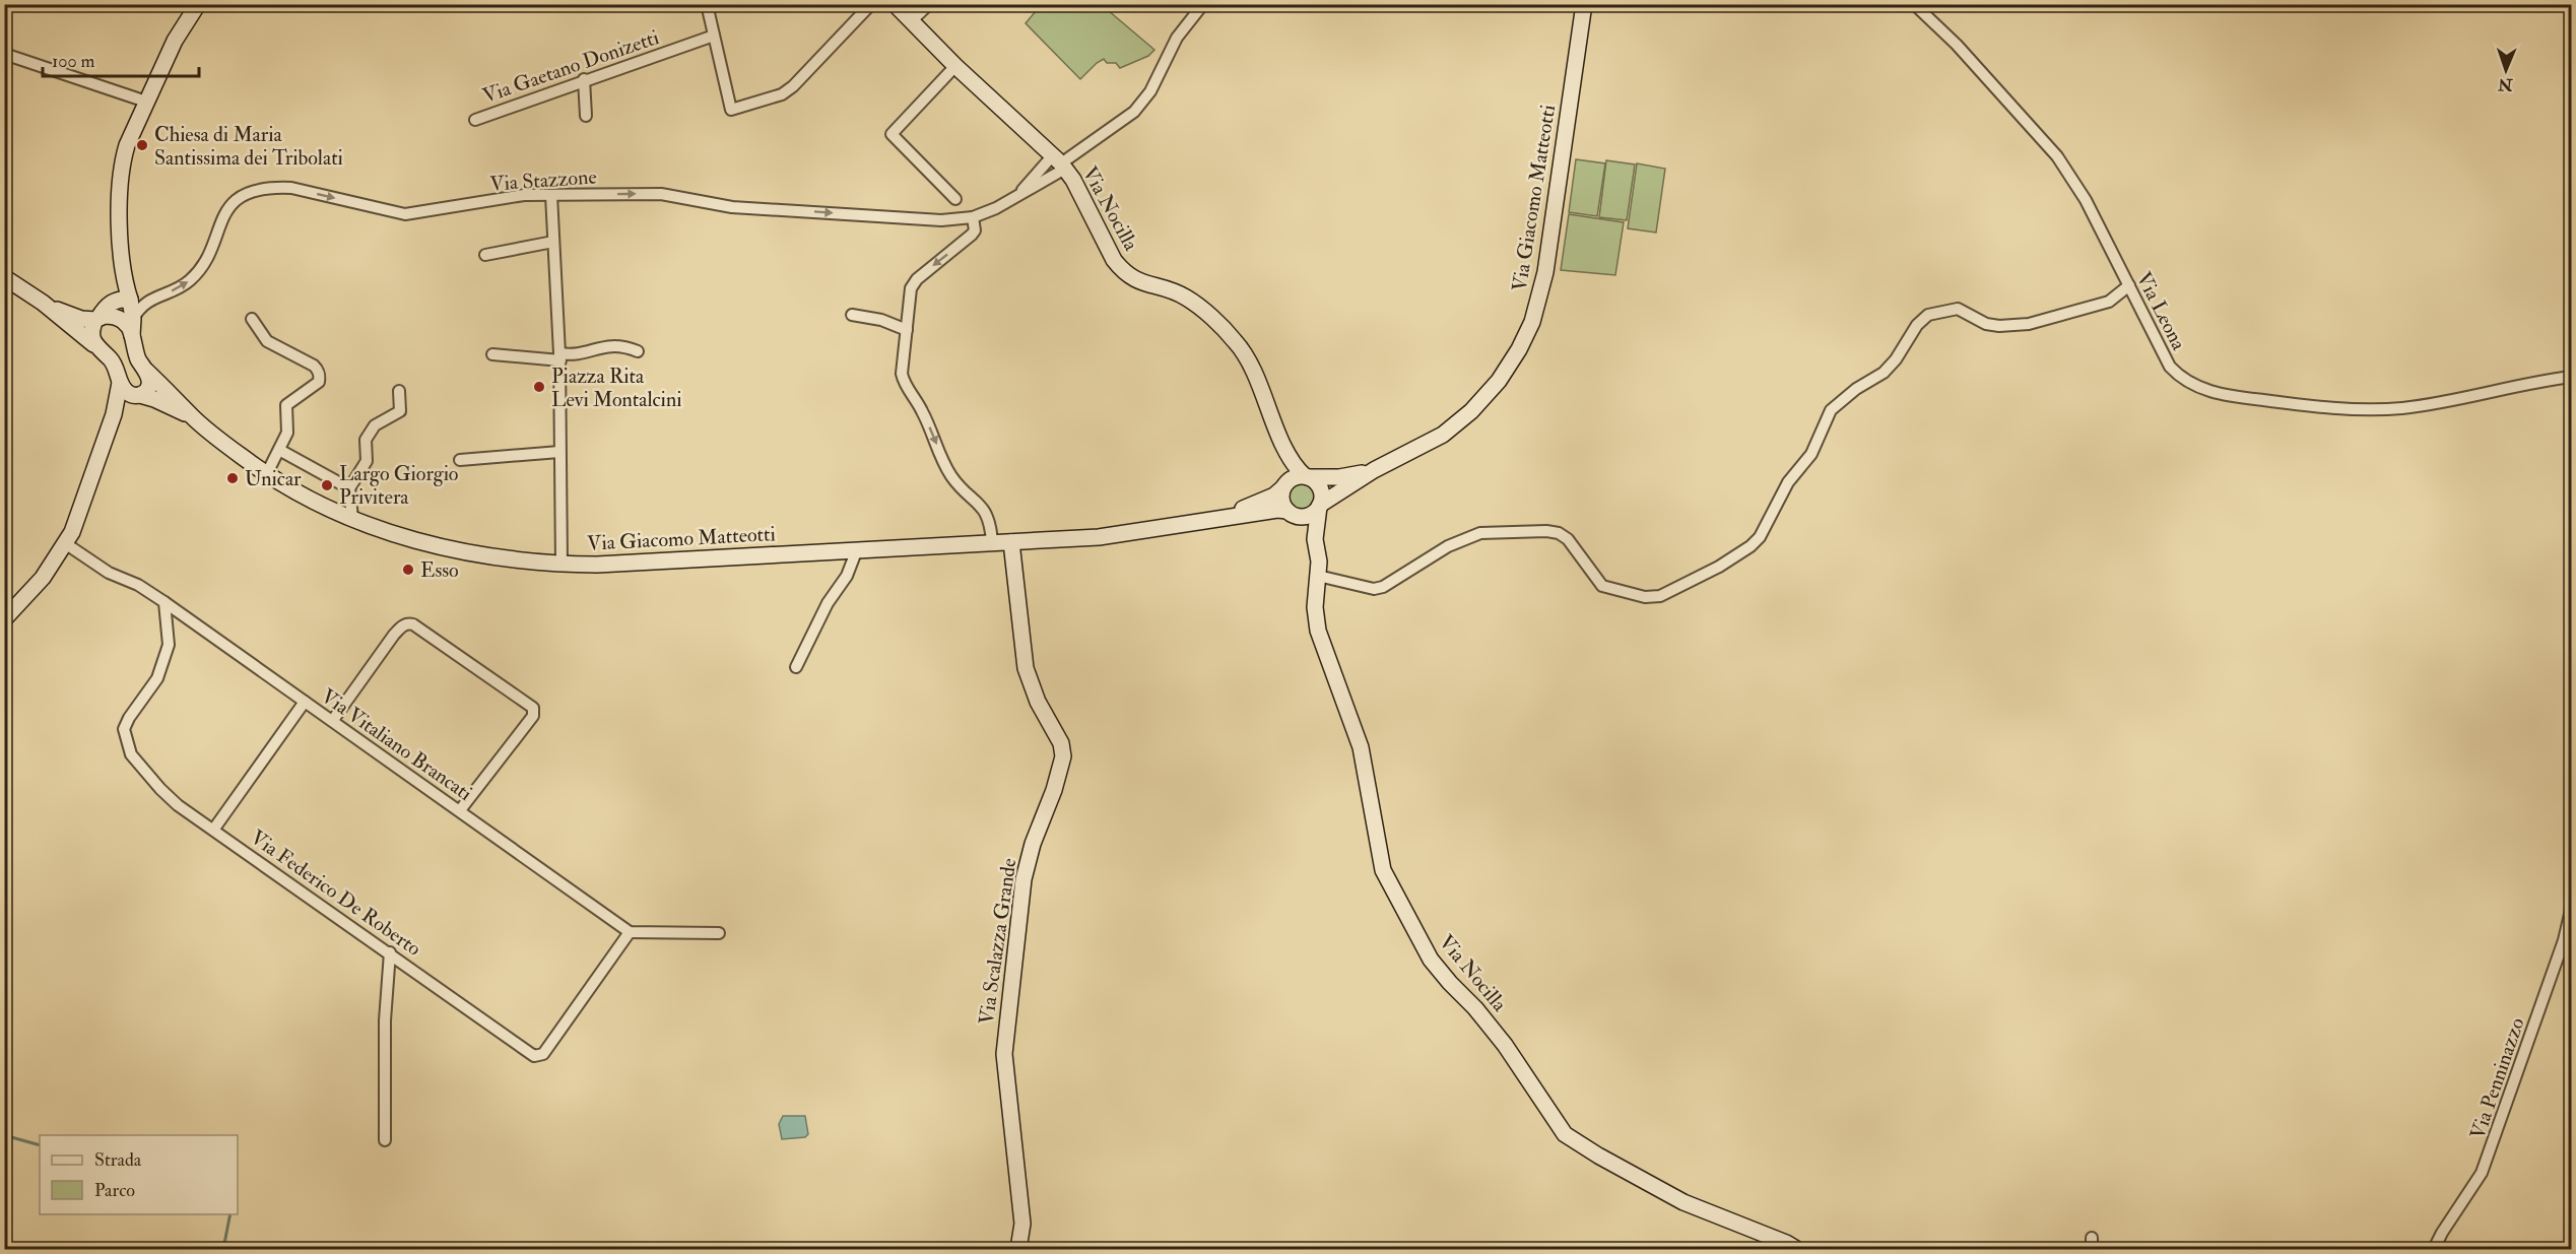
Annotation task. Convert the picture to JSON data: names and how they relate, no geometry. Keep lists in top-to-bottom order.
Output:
{
  "streets": {
    "main road": ["Via Giacomo Matteotti", "Via Nocilla", "Via Scalazza Grande"],
    "street": [
      "Via Gaetano Donizetti",
      "Via Stazzone",
      "Via Leona",
      "Via Vitaliano Brancati",
      "Via Federico De Roberto",
      "Via Penninazzo"
    ]
  },
  "crossings": [
    ["Via Stazzone", "Via Nocilla"],
    ["Via Giacomo Matteotti", "Via Scalazza Grande"],
    ["Via Vitaliano Brancati", "Via Federico De Roberto"]
  ],
  "one_way": ["Via Stazzone"],
  "places": [
    "Chiesa di Maria Santissima dei Tribolati",
    "Piazza Rita Levi Montalcini",
    "Unicar",
    "Largo Giorgio Privitera",
    "Esso"
  ],
  "legend": ["Strada", "Parco"],
  "scale_bar": "100 m",
  "north": "bottom"
}
